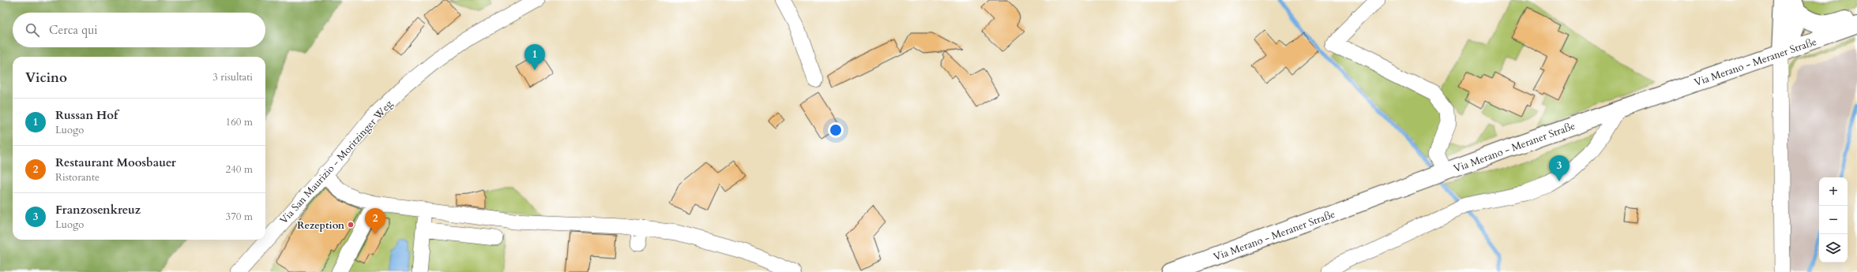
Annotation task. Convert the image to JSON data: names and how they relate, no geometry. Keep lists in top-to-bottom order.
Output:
{
  "streets": {
    "main road": ["Via Merano - Meraner Straße"],
    "street": ["Via San Maurizio - Moritzinger Weg"]
  },
  "places": ["Rezeption"],
  "page": {
    "search": "Cerca qui",
    "pins": ["1", "3", "2"],
    "heading": ["Vicino", "3 risultati"],
    "list": [
      {
        "mark": "1",
        "name": "Russan Hof",
        "note": "Luogo",
        "value": "160 m"
      },
      {
        "mark": "2",
        "name": "Restaurant Moosbauer",
        "note": "Ristorante",
        "value": "240 m"
      },
      {
        "mark": "3",
        "name": "Franzosenkreuz",
        "note": "Luogo",
        "value": "370 m"
      }
    ],
    "map_buttons": ["+", "−"]
  }
}
